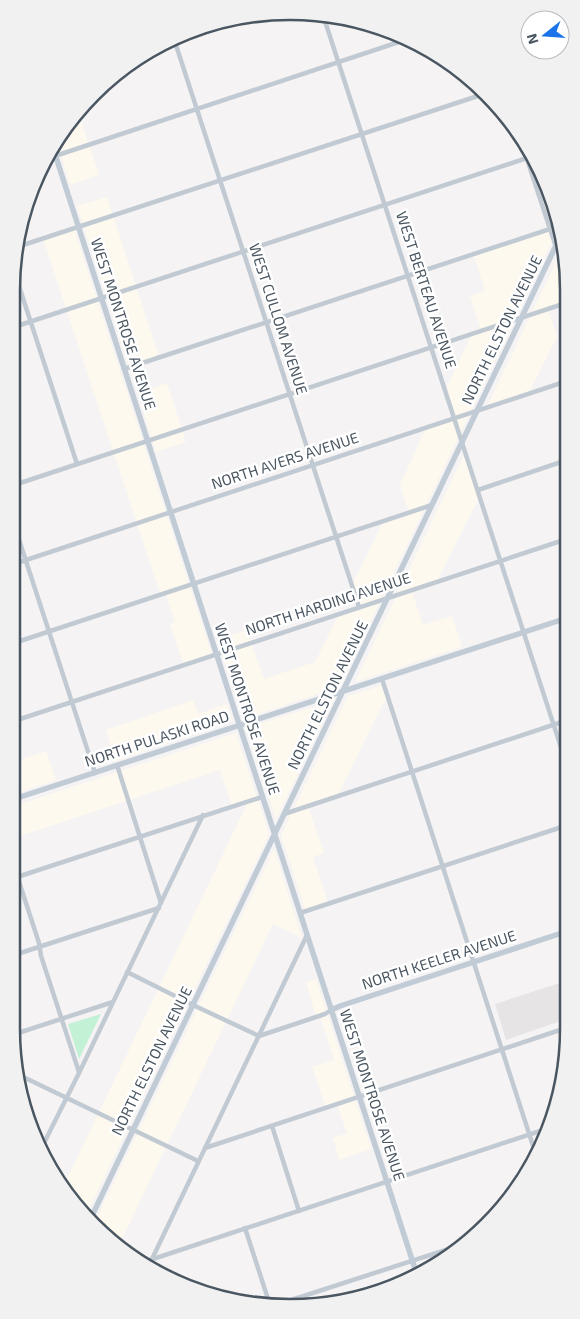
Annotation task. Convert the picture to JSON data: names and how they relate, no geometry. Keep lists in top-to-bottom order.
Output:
{
  "streets": {
    "main road": [
      "WEST MONTROSE AVENUE",
      "NORTH ELSTON AVENUE",
      "NORTH PULASKI ROAD",
      "NORTH KEELER AVENUE"
    ],
    "street": [
      "WEST BERTEAU AVENUE",
      "WEST CULLOM AVENUE",
      "NORTH AVERS AVENUE",
      "NORTH HARDING AVENUE"
    ]
  },
  "crossings": [
    ["WEST BERTEAU AVENUE", "NORTH ELSTON AVENUE"],
    ["WEST BERTEAU AVENUE", "NORTH AVERS AVENUE"],
    ["WEST BERTEAU AVENUE", "NORTH HARDING AVENUE"],
    ["WEST BERTEAU AVENUE", "NORTH PULASKI ROAD"],
    ["WEST CULLOM AVENUE", "NORTH AVERS AVENUE"],
    ["WEST CULLOM AVENUE", "NORTH HARDING AVENUE"],
    ["WEST MONTROSE AVENUE", "NORTH ELSTON AVENUE"],
    ["WEST MONTROSE AVENUE", "NORTH AVERS AVENUE"],
    ["WEST MONTROSE AVENUE", "NORTH HARDING AVENUE"],
    ["WEST MONTROSE AVENUE", "NORTH PULASKI ROAD"],
    ["WEST MONTROSE AVENUE", "NORTH KEELER AVENUE"],
    ["NORTH ELSTON AVENUE", "NORTH AVERS AVENUE"],
    ["NORTH ELSTON AVENUE", "NORTH HARDING AVENUE"],
    ["NORTH ELSTON AVENUE", "NORTH PULASKI ROAD"]
  ],
  "north": "left"
}
